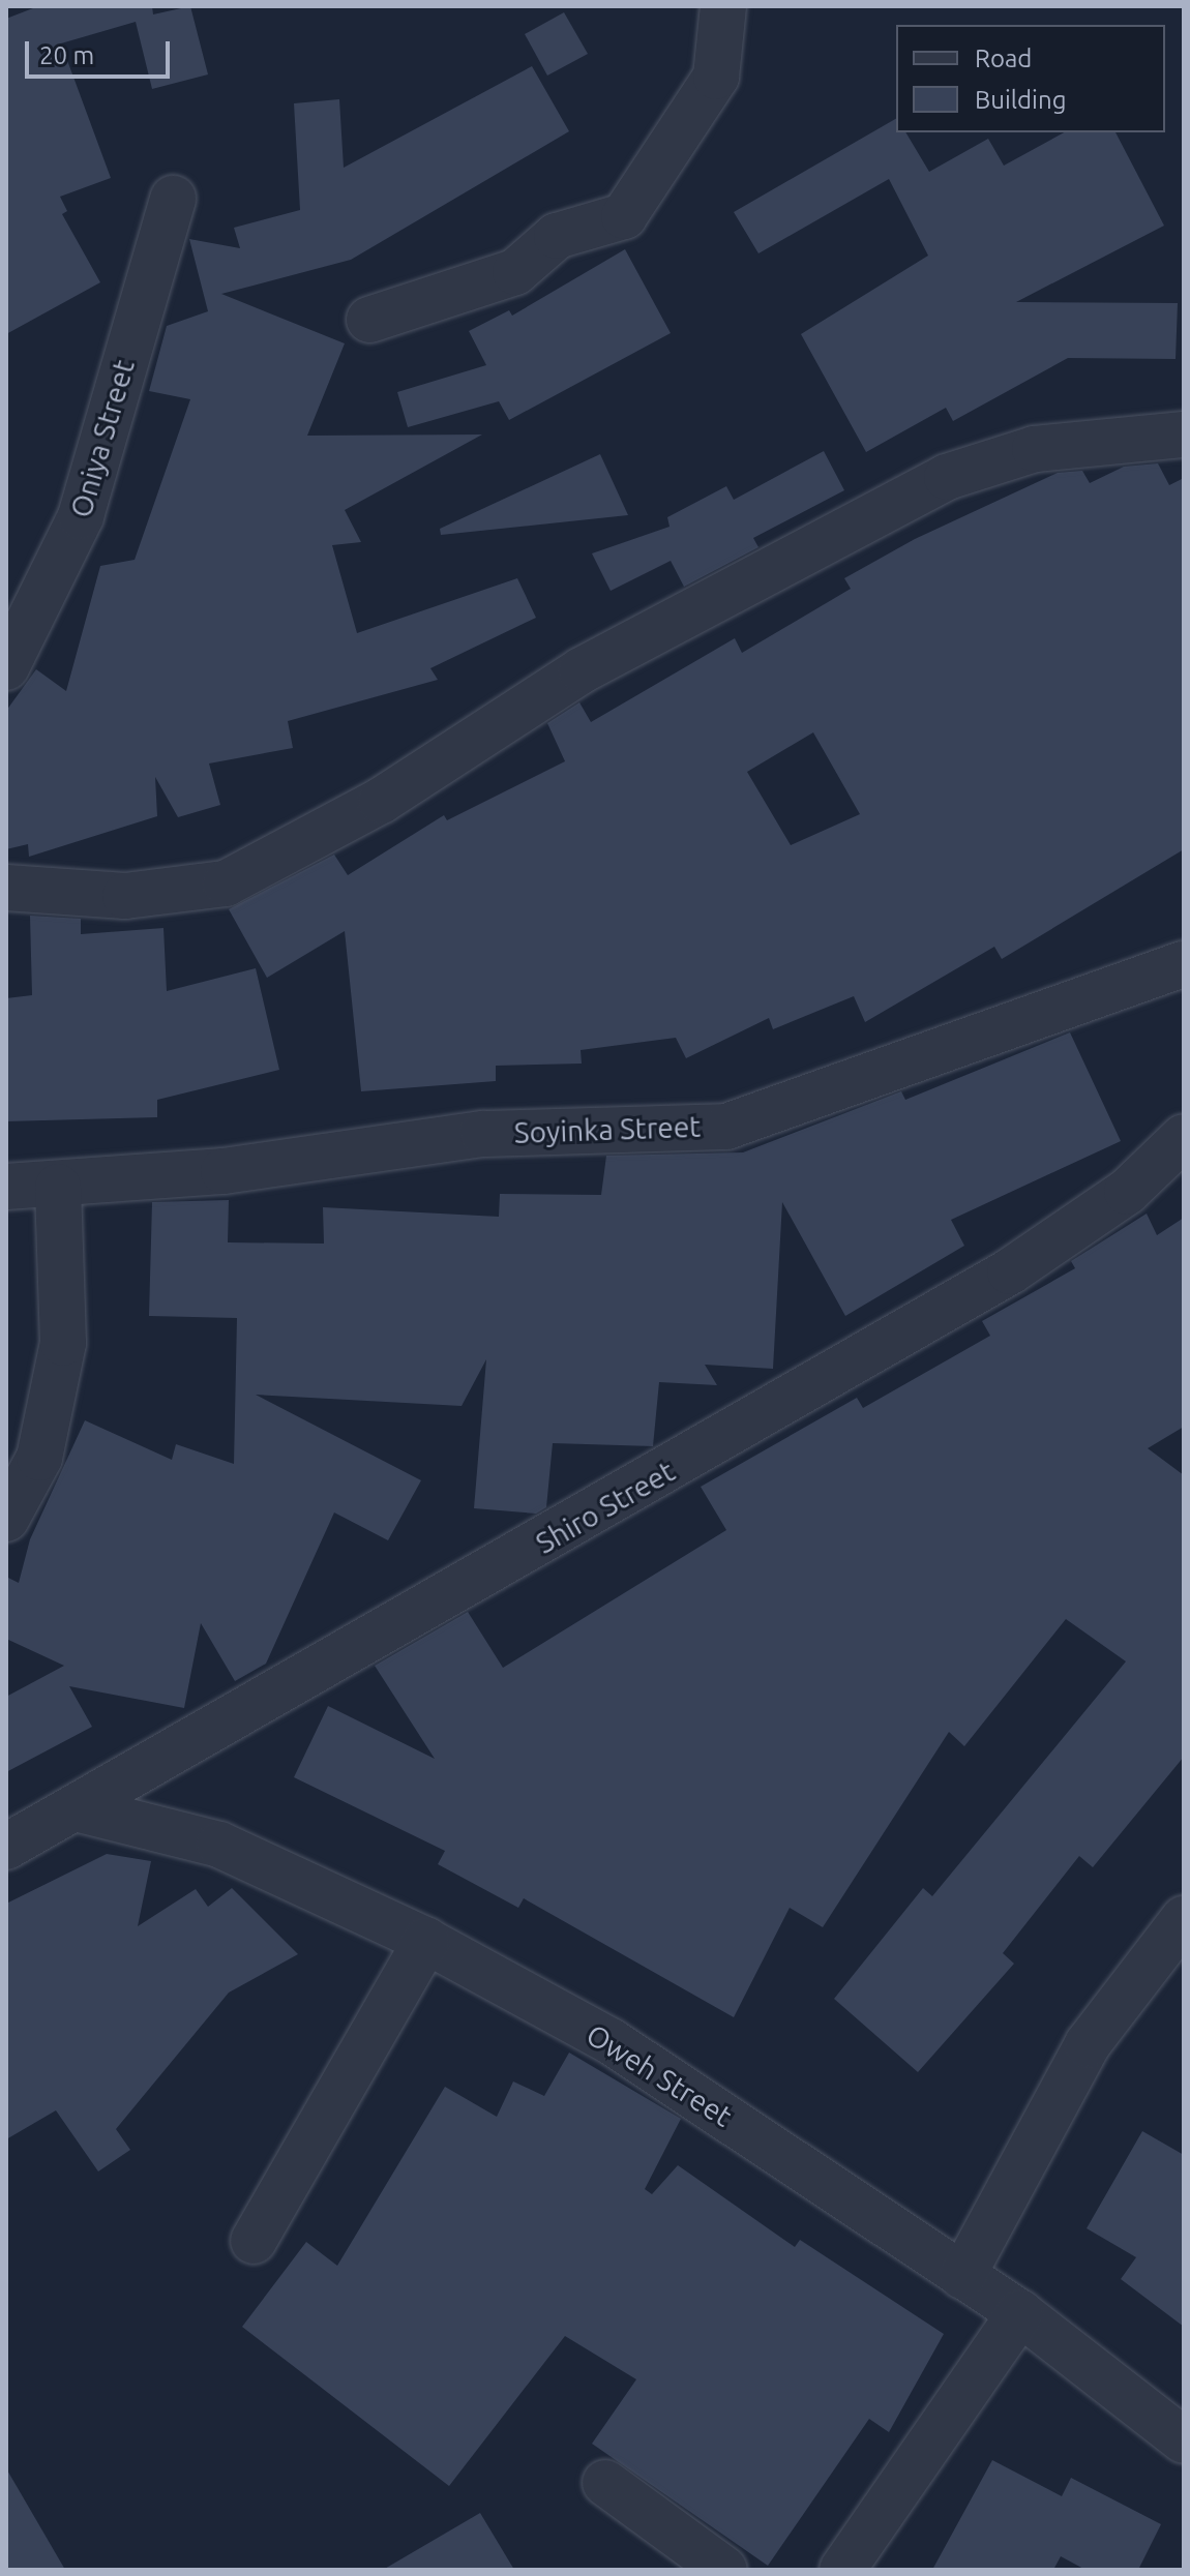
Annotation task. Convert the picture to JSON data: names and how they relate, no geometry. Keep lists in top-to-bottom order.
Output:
{
  "streets": {
    "street": [
      "Oniya Street",
      "Soyinka Street",
      "Shiro Street",
      "Oweh Street"
    ]
  },
  "crossings": [
    ["Shiro Street", "Oweh Street"]
  ],
  "legend": ["Road", "Building"],
  "scale_bar": "20 m"
}
